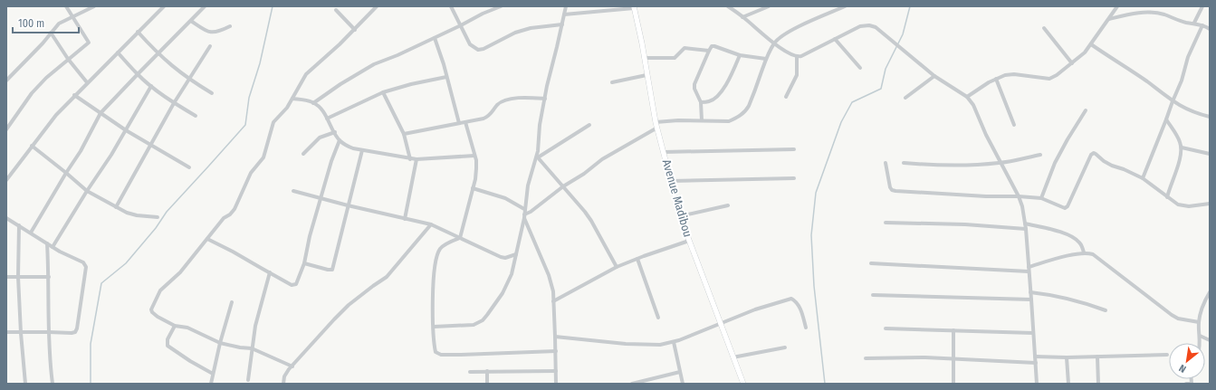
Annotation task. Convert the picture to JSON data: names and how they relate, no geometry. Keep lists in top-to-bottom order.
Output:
{
  "streets": {
    "street": ["Avenue Madibou"]
  },
  "scale_bar": "100 m",
  "north": "bottom left"
}
